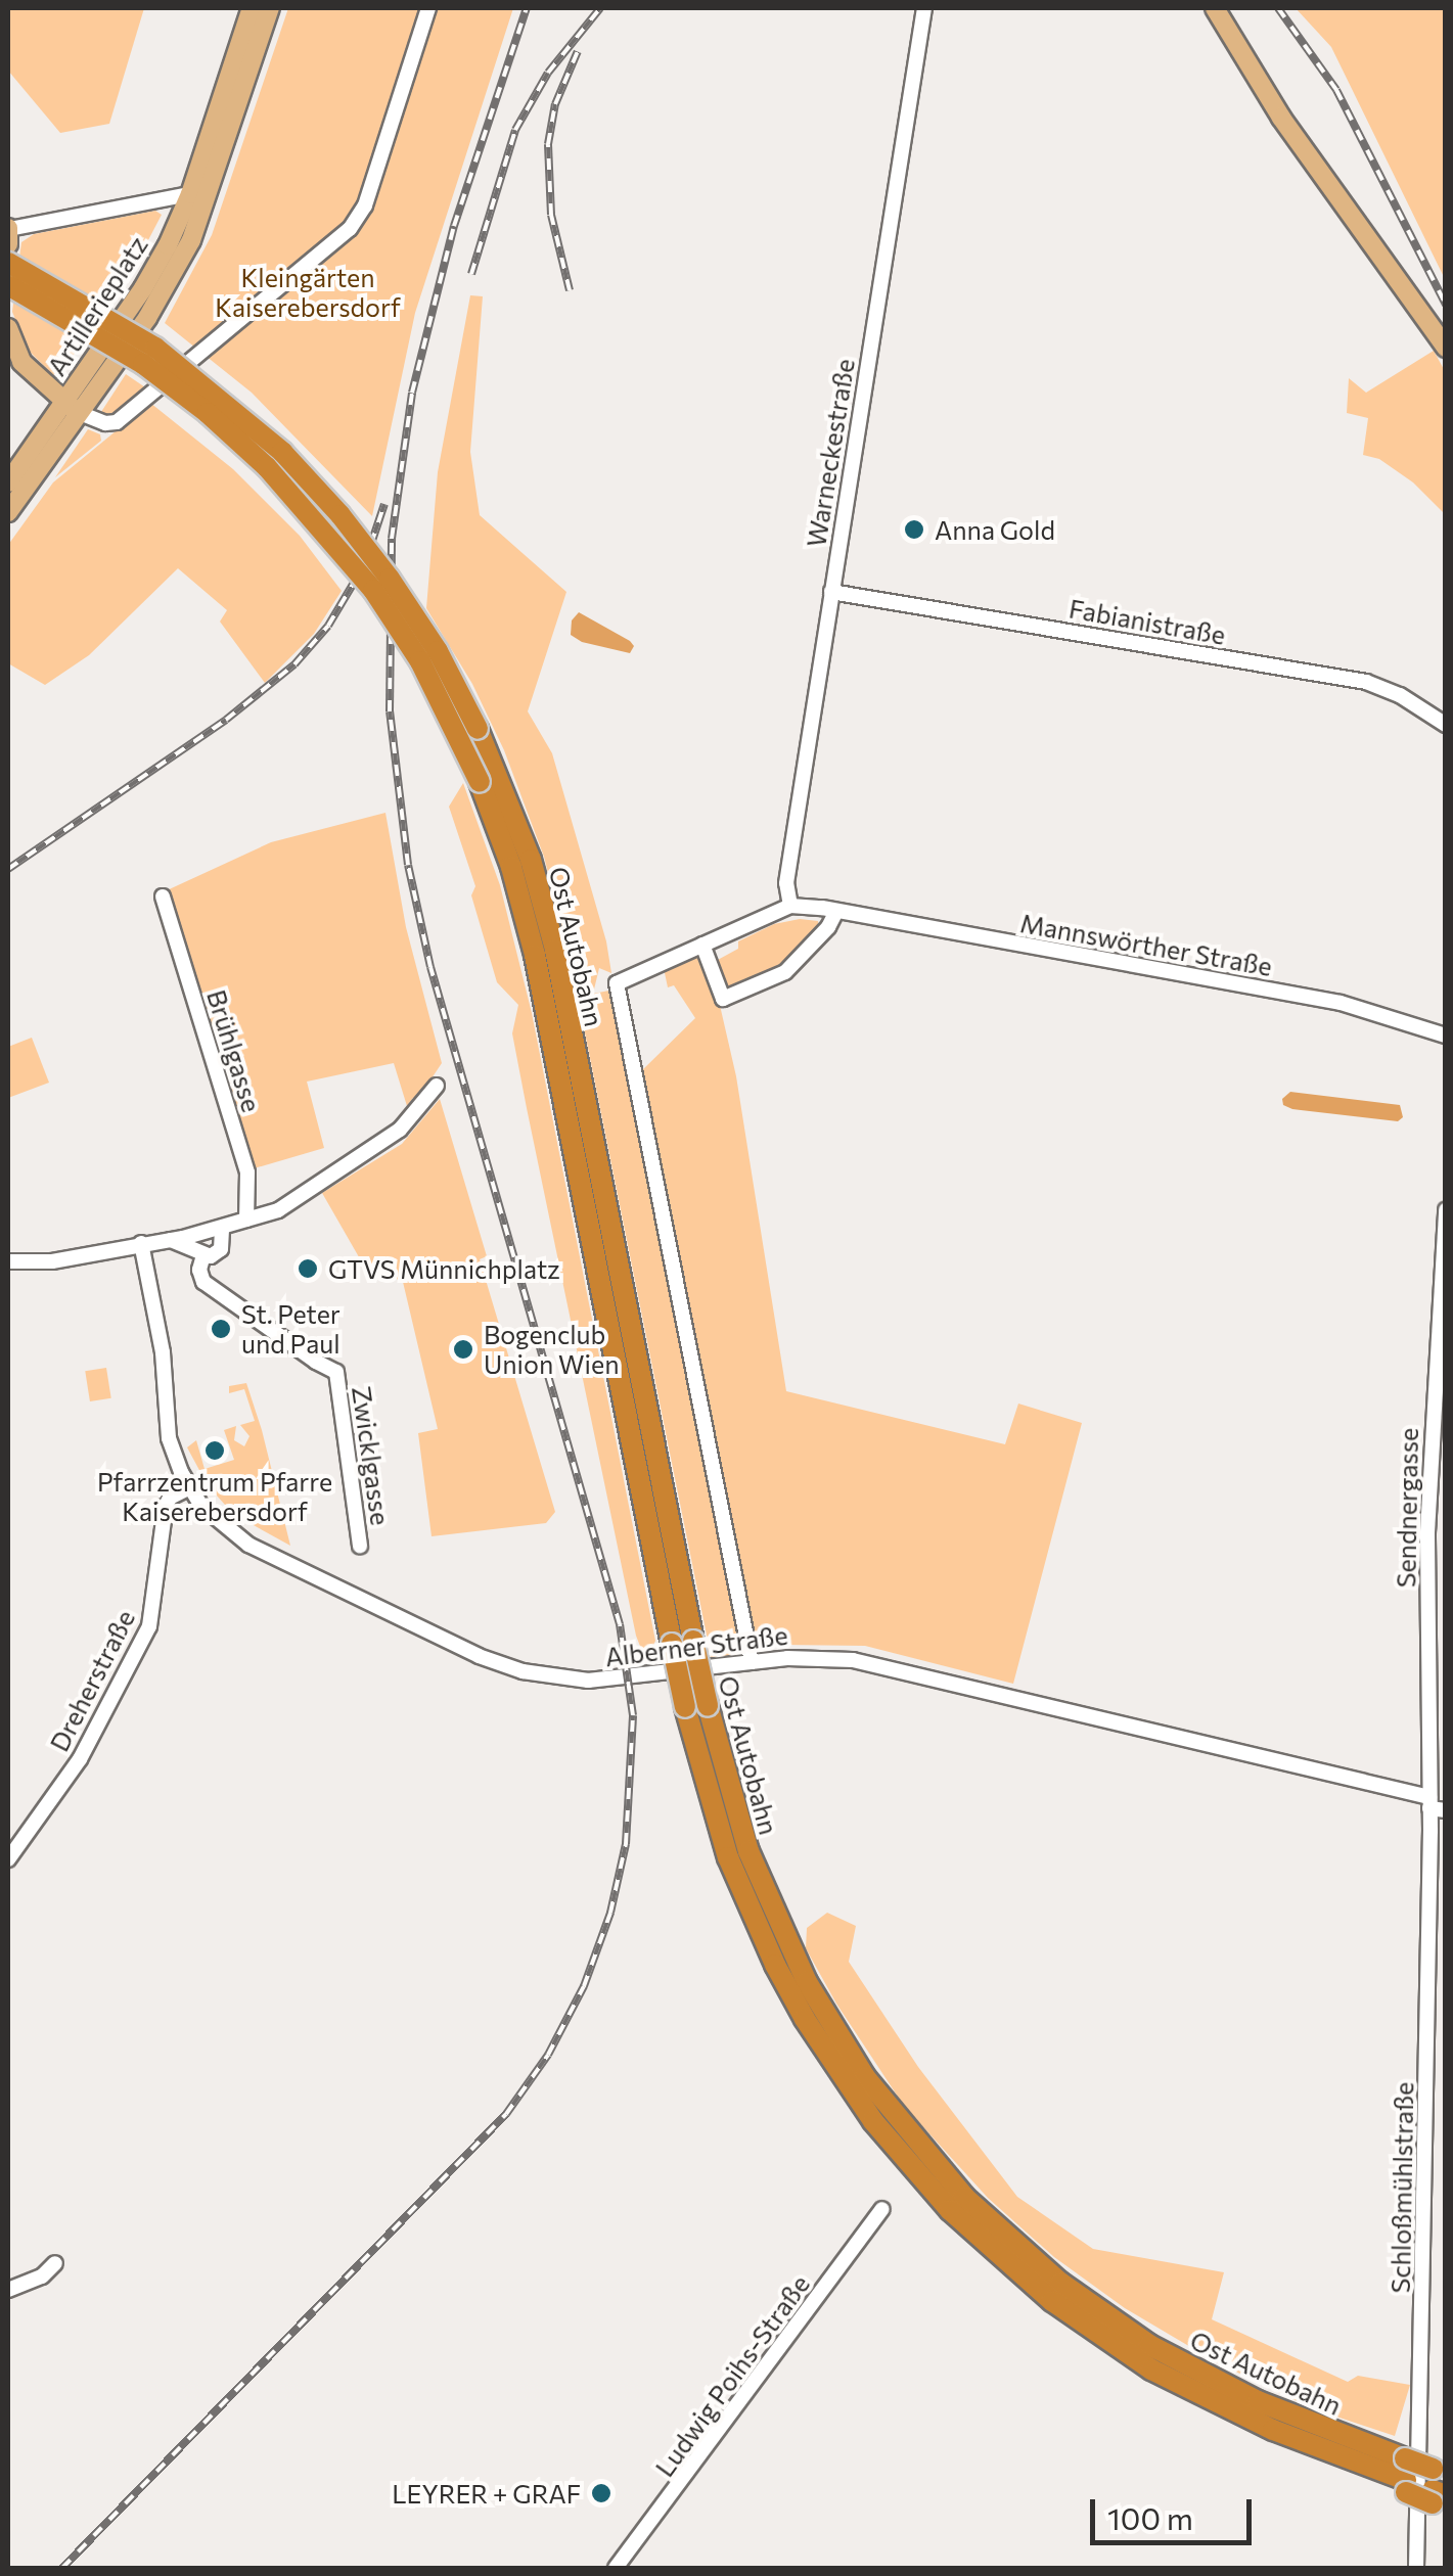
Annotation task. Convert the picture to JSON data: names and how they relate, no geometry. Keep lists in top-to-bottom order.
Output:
{
  "streets": {
    "highway": ["Ost Autobahn"],
    "main road": ["Artillerieplatz"],
    "street": [
      "Warneckestraße",
      "Fabianistraße",
      "Mannswörther Straße",
      "Brühlgasse",
      "Zwicklgasse",
      "Sendnergasse",
      "Alberner Straße",
      "Dreherstraße",
      "Schloßmühlstraße",
      "Ludwig Poihs-Straße"
    ]
  },
  "crossings": [
    ["Warneckestraße", "Fabianistraße"],
    ["Warneckestraße", "Mannswörther Straße"],
    ["Sendnergasse", "Alberner Straße"],
    ["Sendnergasse", "Schloßmühlstraße"],
    ["Alberner Straße", "Dreherstraße"],
    ["Alberner Straße", "Schloßmühlstraße"]
  ],
  "parks": ["Kleingärten Kaiserebersdorf"],
  "places": [
    "Anna Gold",
    "GTVS Münnichplatz",
    "St. Peter und Paul",
    "Bogenclub Union Wien",
    "Pfarrzentrum Pfarre Kaiserebersdorf",
    "LEYRER + GRAF"
  ],
  "scale_bar": "100 m"
}
